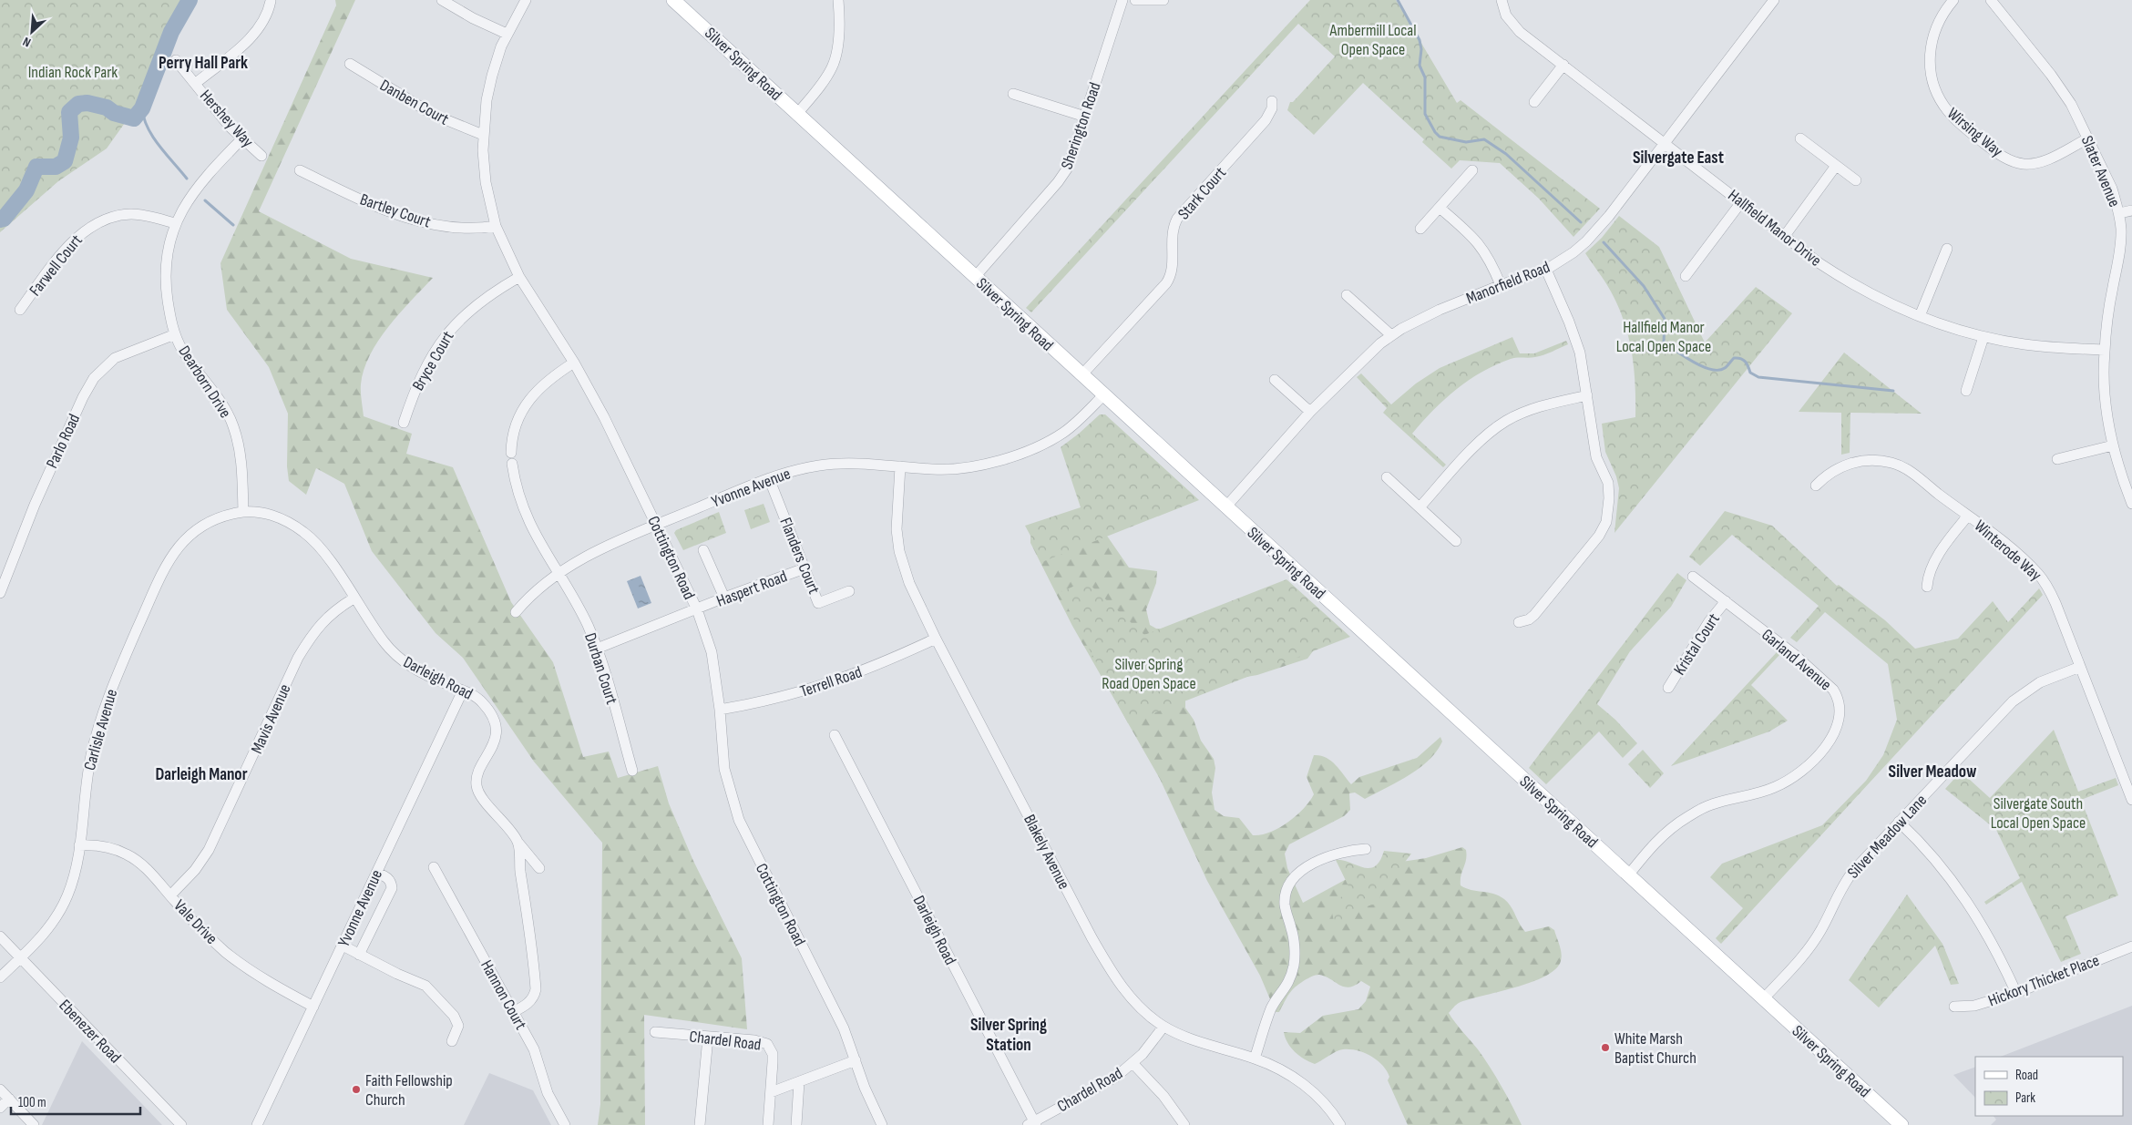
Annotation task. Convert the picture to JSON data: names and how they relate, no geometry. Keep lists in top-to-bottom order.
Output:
{
  "streets": {
    "main road": ["Silver Spring Road"],
    "street": [
      "Danben Court",
      "Hershey Way",
      "Sherington Road",
      "Wirsing Way",
      "Slater Avenue",
      "Stark Court",
      "Bartley Court",
      "Hallfield Manor Drive",
      "Farwell Court",
      "Manorfield Road",
      "Bryce Court",
      "Dearborn Drive",
      "Parlo Road",
      "Yvonne Avenue",
      "Winterode Way",
      "Flanders Court",
      "Cottington Road",
      "Haspert Road",
      "Kristal Court",
      "Garland Avenue",
      "Durban Court",
      "Darleigh Road",
      "Terrell Road",
      "Mavis Avenue",
      "Carlisle Avenue",
      "Silver Meadow Lane",
      "Blakely Avenue",
      "Vale Drive",
      "Hickory Thicket Place",
      "Hannon Court",
      "Ebenezer Road",
      "Chardel Road"
    ]
  },
  "crossings": [
    ["Silver Spring Road", "Sherington Road"],
    ["Silver Spring Road", "Stark Court"],
    ["Silver Spring Road", "Manorfield Road"],
    ["Silver Spring Road", "Yvonne Avenue"],
    ["Silver Spring Road", "Garland Avenue"],
    ["Silver Spring Road", "Silver Meadow Lane"],
    ["Danben Court", "Cottington Road"],
    ["Hershey Way", "Dearborn Drive"],
    ["Wirsing Way", "Slater Avenue"],
    ["Slater Avenue", "Hallfield Manor Drive"],
    ["Bartley Court", "Cottington Road"],
    ["Hallfield Manor Drive", "Manorfield Road"],
    ["Farwell Court", "Dearborn Drive"],
    ["Bryce Court", "Cottington Road"],
    ["Dearborn Drive", "Parlo Road"],
    ["Dearborn Drive", "Darleigh Road"],
    ["Dearborn Drive", "Carlisle Avenue"],
    ["Yvonne Avenue", "Flanders Court"],
    ["Yvonne Avenue", "Cottington Road"],
    ["Yvonne Avenue", "Durban Court"],
    ["Yvonne Avenue", "Darleigh Road"],
    ["Yvonne Avenue", "Blakely Avenue"],
    ["Yvonne Avenue", "Vale Drive"],
    ["Winterode Way", "Silver Meadow Lane"],
    ["Flanders Court", "Haspert Road"],
    ["Cottington Road", "Haspert Road"],
    ["Cottington Road", "Durban Court"],
    ["Cottington Road", "Terrell Road"],
    ["Haspert Road", "Durban Court"],
    ["Kristal Court", "Garland Avenue"],
    ["Darleigh Road", "Mavis Avenue"],
    ["Darleigh Road", "Carlisle Avenue"],
    ["Darleigh Road", "Chardel Road"],
    ["Terrell Road", "Blakely Avenue"],
    ["Mavis Avenue", "Vale Drive"],
    ["Carlisle Avenue", "Vale Drive"],
    ["Carlisle Avenue", "Ebenezer Road"],
    ["Blakely Avenue", "Chardel Road"]
  ],
  "districts": [
    "Perry Hall Park",
    "Silvergate East",
    "Silver Meadow",
    "Darleigh Manor",
    "Silver Spring Station"
  ],
  "parks": [
    "Ambermill Local Open Space",
    "Indian Rock Park",
    "Hallfield Manor Local Open Space",
    "Silver Spring Road Open Space",
    "Silvergate South Local Open Space"
  ],
  "places": ["White Marsh Baptist Church", "Faith Fellowship Church"],
  "legend": ["Road", "Park"],
  "scale_bar": "100 m",
  "north": "bottom left"
}
